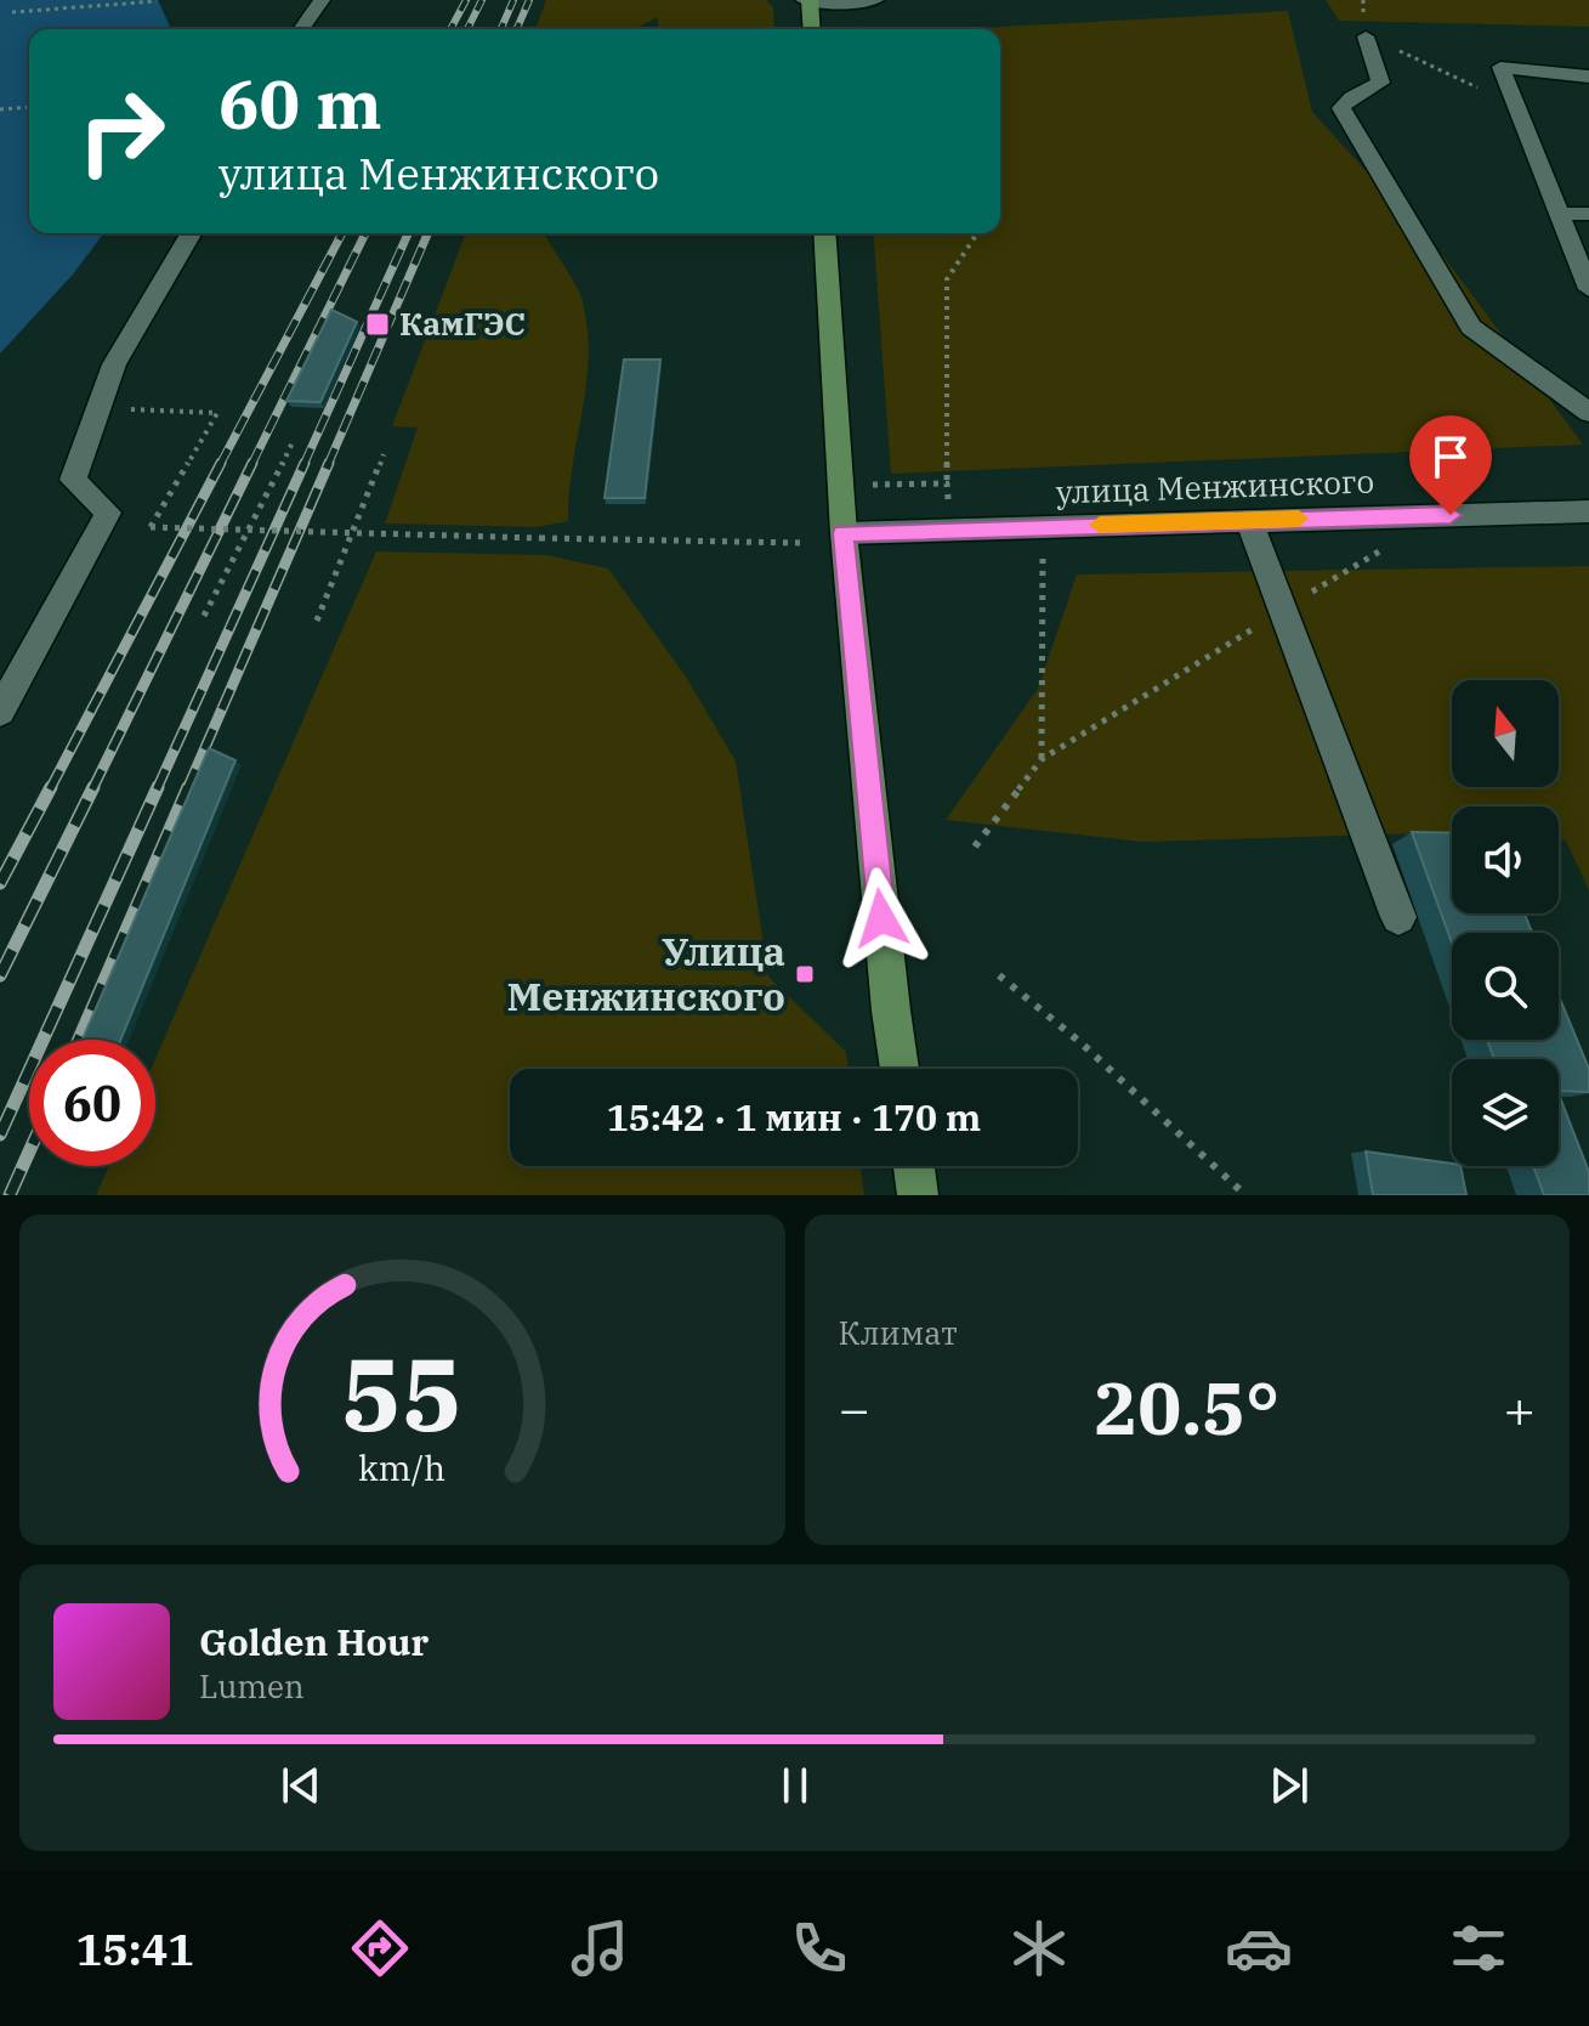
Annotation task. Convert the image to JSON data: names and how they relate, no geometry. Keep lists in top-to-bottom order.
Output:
{
  "streets": {
    "street": ["улица Менжинского"]
  },
  "places": {
    "transit": ["КамГЭС", "Улица Менжинского"]
  },
  "north": "top",
  "page": {
    "turn": ["60 m", "улица Менжинского"],
    "limit": "60",
    "trip": "15:42 · 1 мин · 170 m",
    "tile": "Климат",
    "heat": ["−", "20.5°", "+"],
    "song": ["Golden Hour", "Lumen"],
    "tabs": "15:41",
    "gauge": ["55", "km/h"]
  }
}
